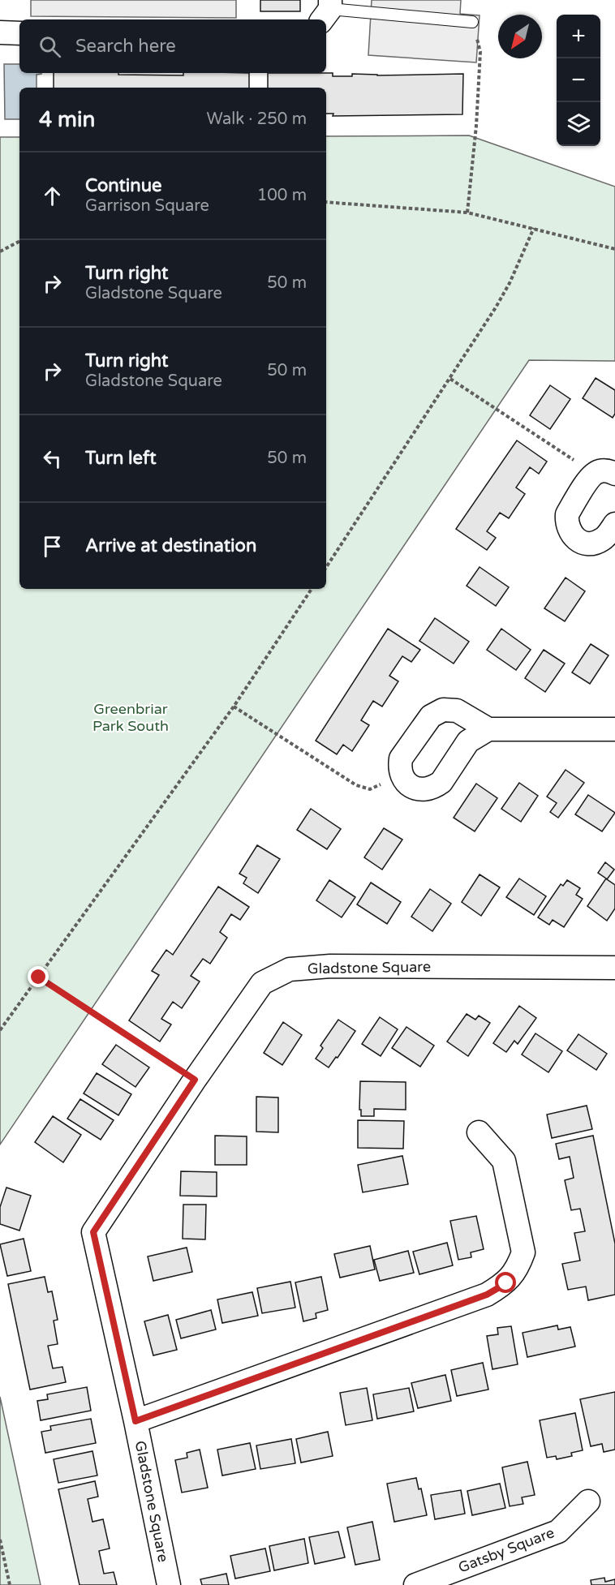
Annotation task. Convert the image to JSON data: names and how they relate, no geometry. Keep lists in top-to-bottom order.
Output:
{
  "streets": {
    "street": ["Gladstone Square", "Gatsby Square"]
  },
  "parks": ["Greenbriar Park South"],
  "north": "bottom left",
  "page": {
    "map_buttons": ["+", "−"],
    "search": "Search here",
    "heading": ["4 min", "Walk · 250 m"],
    "list": [
      ["Continue", "Garrison Square", "100 m"],
      ["Turn right", "Gladstone Square", "50 m"],
      ["Turn right", "Gladstone Square", "50 m"],
      ["Turn left", "50 m"],
      "Arrive at destination"
    ]
  }
}
